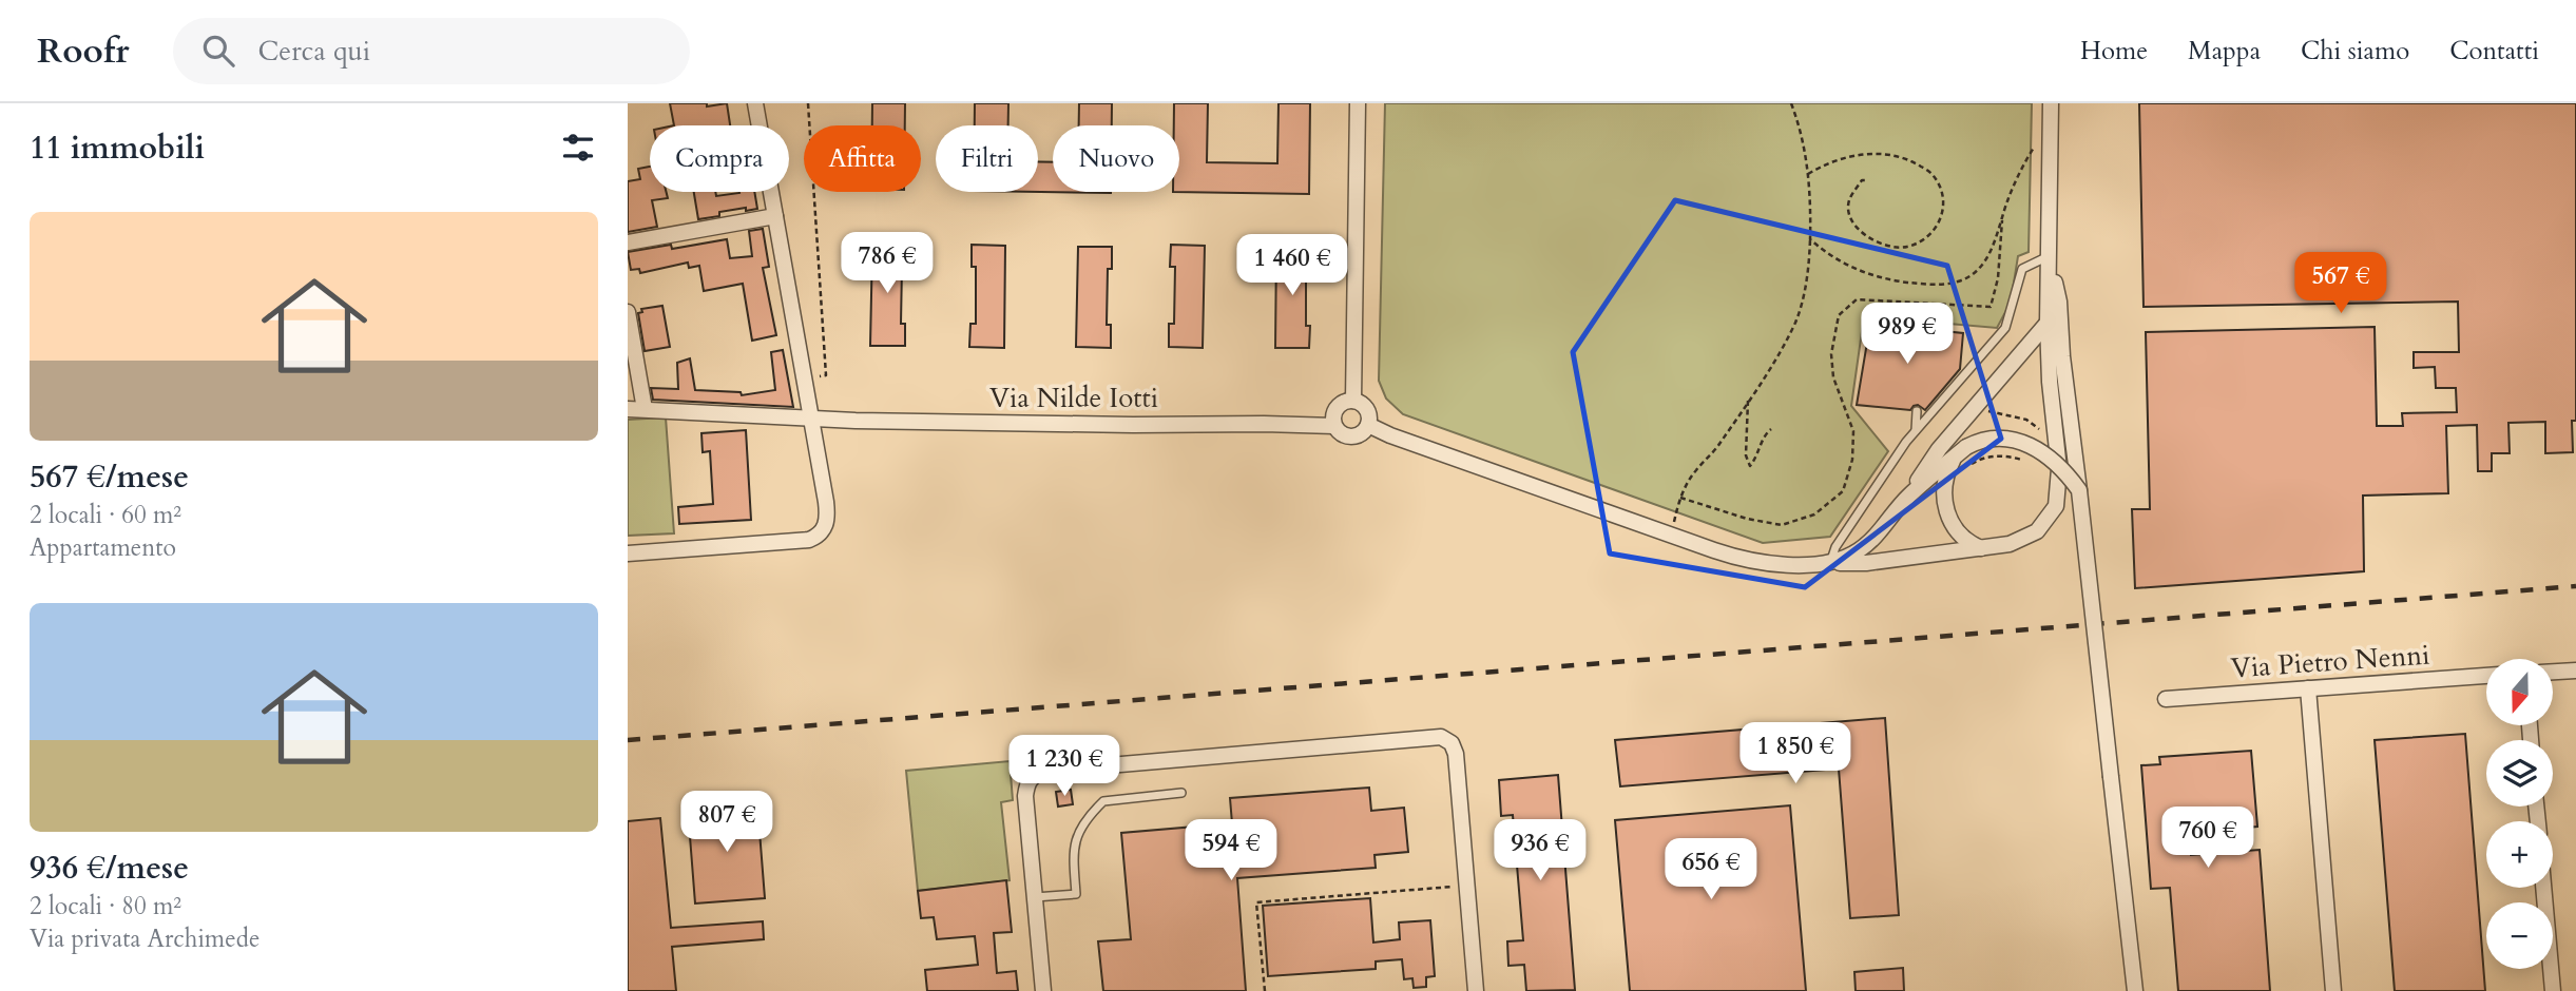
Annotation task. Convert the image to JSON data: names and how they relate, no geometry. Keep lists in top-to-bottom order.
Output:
{
  "streets": {
    "street": ["Via Nilde Iotti", "Via Pietro Nenni"]
  },
  "north": "bottom",
  "page": {
    "header": "Roofr",
    "search": "Cerca qui",
    "nav": [
      "Home",
      "Mappa",
      "Chi siamo",
      "Contatti"
    ],
    "heading": "11 immobili",
    "chip": [
      "Compra",
      "Affitta",
      "Filtri",
      "Nuovo"
    ],
    "list": [
      {
        "name": "567 €/mese",
        "note": "2 locali · 60 m² · Appartamento"
      },
      {
        "name": "936 €/mese",
        "note": "2 locali · 80 m² · Via privata Archimede"
      }
    ],
    "price": [
      "786 €",
      "1 460 €",
      "567 €",
      "989 €",
      "1 850 €",
      "1 230 €",
      "807 €",
      "760 €",
      "594 €",
      "936 €",
      "656 €"
    ],
    "map_buttons": ["+", "−"]
  }
}
